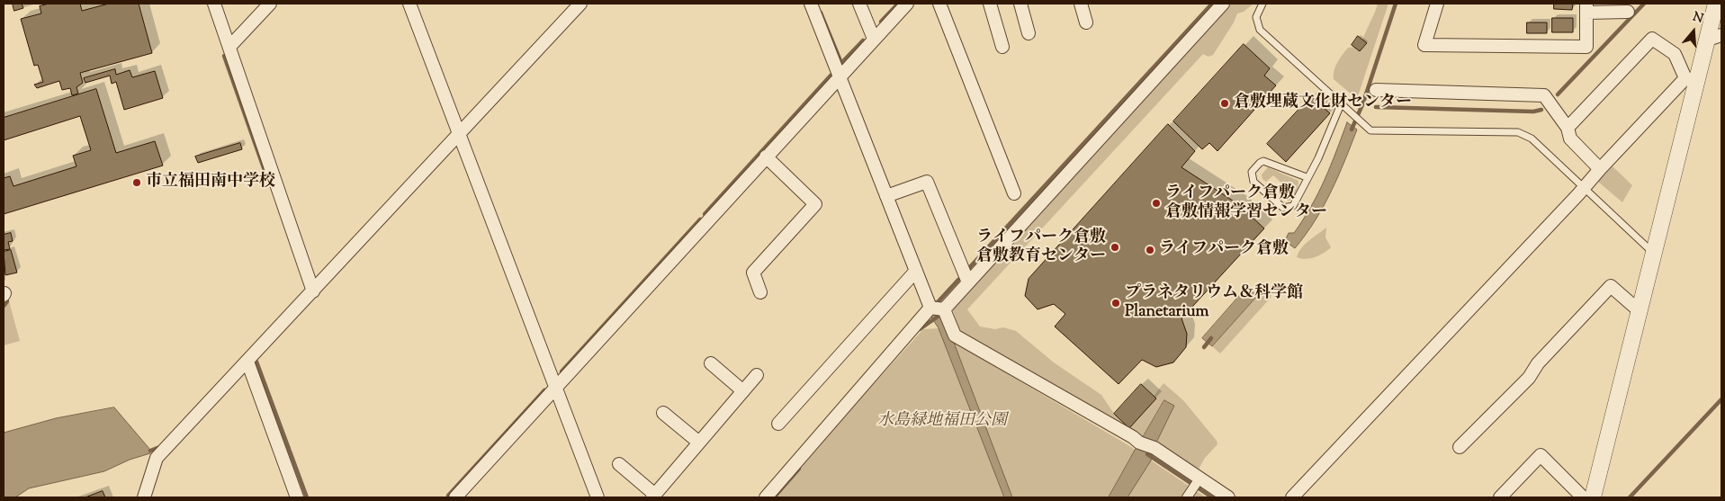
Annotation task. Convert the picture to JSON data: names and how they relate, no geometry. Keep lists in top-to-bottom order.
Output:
{
  "parks": ["水島緑地福田公園"],
  "places": [
    "倉敷埋蔵文化財センター",
    "市立福田南中学校",
    "ライフパーク倉敷 倉敷情報学習センター",
    "ライフパーク倉敷 倉敷教育センター",
    "ライフパーク倉敷",
    "プラネタリウム＆科学館 Planetarium"
  ],
  "north": "top"
}
